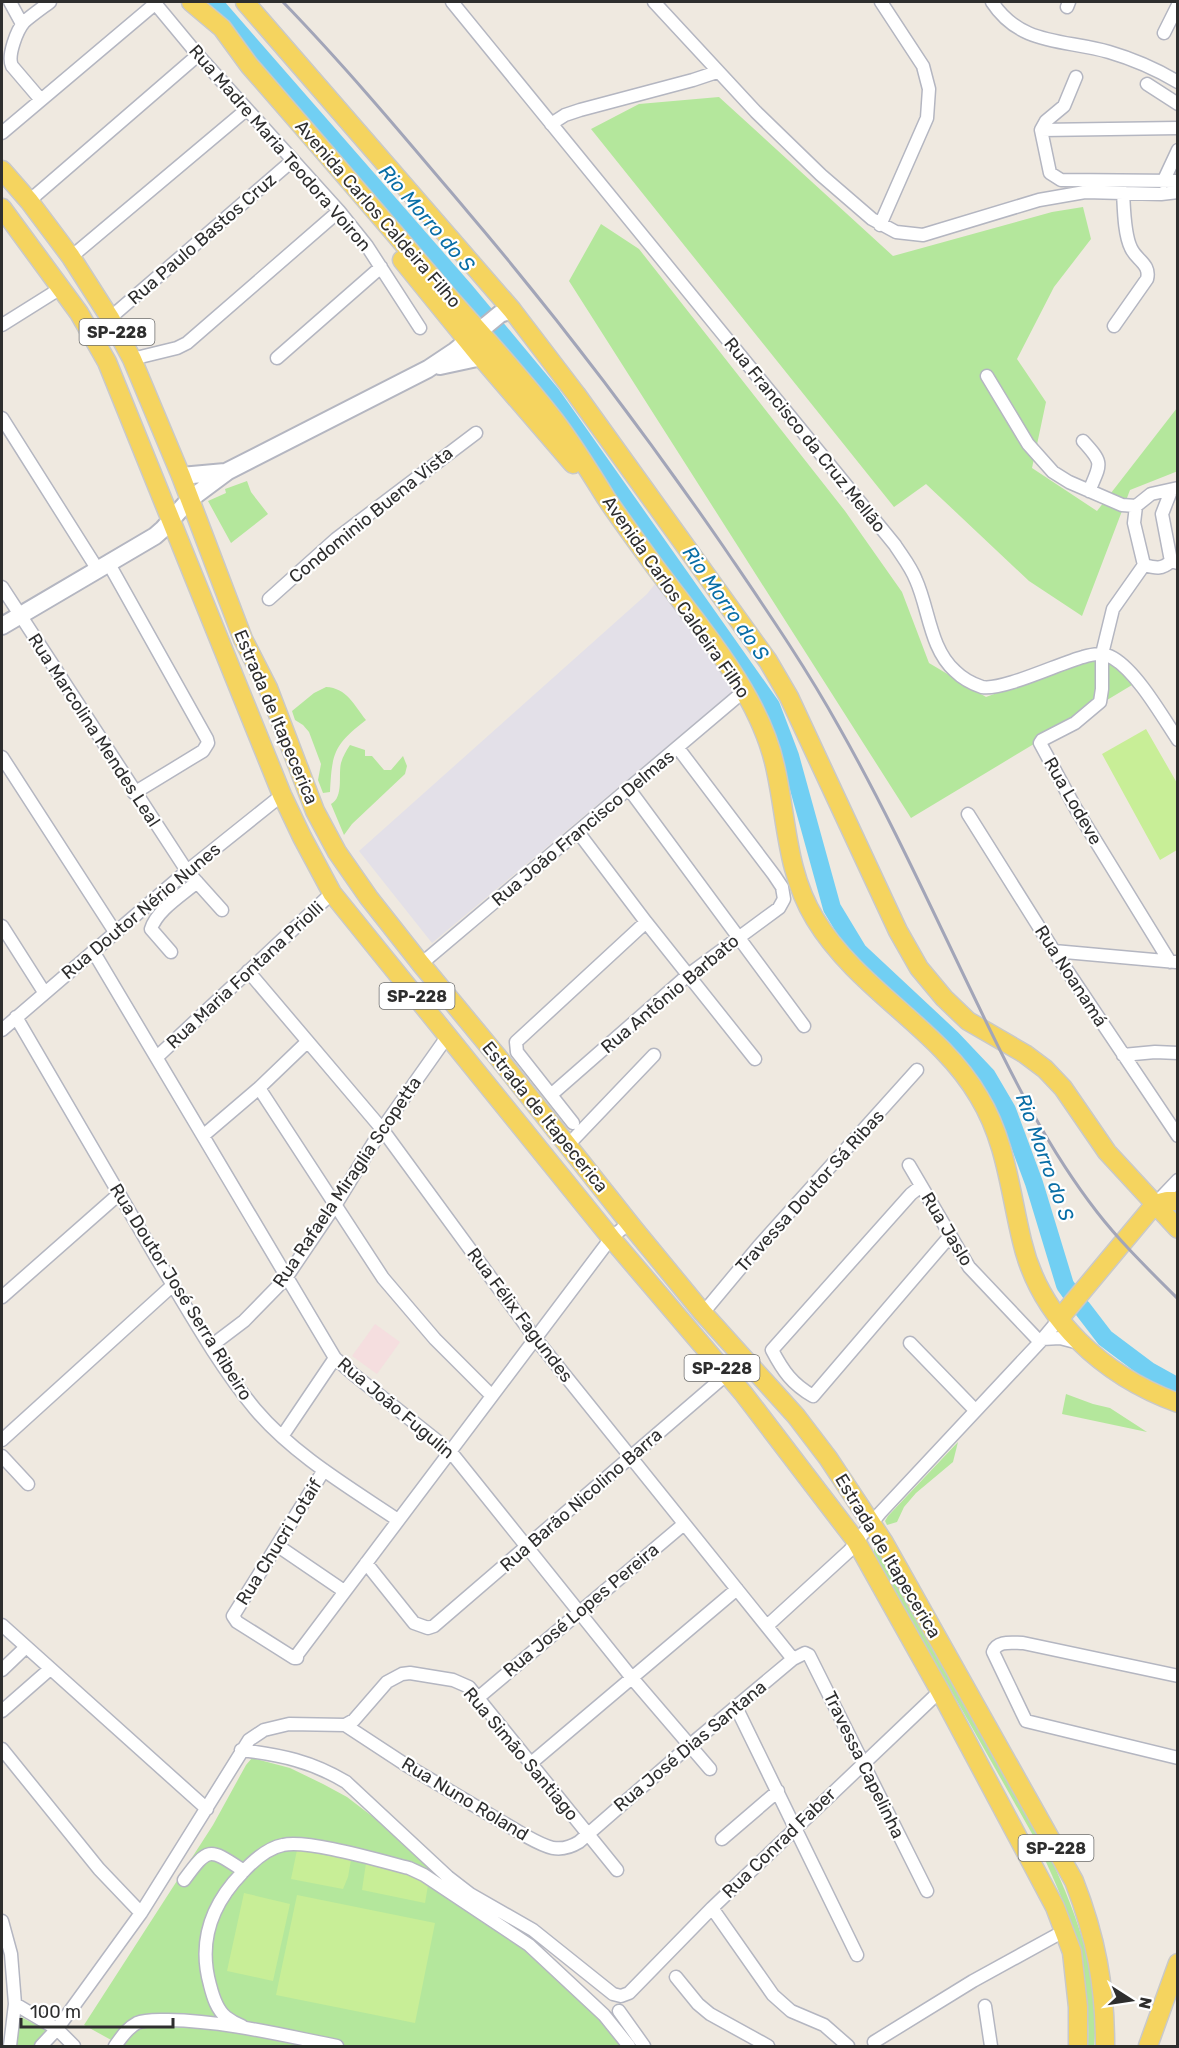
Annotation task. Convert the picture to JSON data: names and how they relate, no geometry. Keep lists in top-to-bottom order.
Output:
{
  "streets": {
    "main road": ["Avenida Carlos Caldeira Filho", "SP-228", "Estrada de Itapecerica"],
    "street": [
      "Rua Madre Maria Teodora Voiron",
      "Rua Paulo Bastos Cruz",
      "Rua Francisco da Cruz Mellão",
      "Condominio Buena Vista",
      "Rua Marcolina Mendes Leal",
      "Rua Lodeve",
      "Rua João Francisco Delmas",
      "Rua Doutor Nério Nunes",
      "Rua Maria Fontana Priolli",
      "Rua Noanamá",
      "Rua Antônio Barbato",
      "Rua Rafaela Miraglia Scopetta",
      "Travessa Doutor Sá Ribas",
      "Rua Jaslo",
      "Rua Doutor José Serra Ribeiro",
      "Rua Félix Fagundes",
      "Rua João Fugulin",
      "Rua Barão Nicolino Barra",
      "Rua Chucri Lotaif",
      "Rua José Lopes Pereira",
      "Rua José Dias Santana",
      "Rua Simão Santiago",
      "Travessa Capelinha",
      "Rua Nuno Roland",
      "Rua Conrad Faber"
    ]
  },
  "crossings": [
    ["Rua Madre Maria Teodora Voiron", "Rua Paulo Bastos Cruz"],
    ["Avenida Carlos Caldeira Filho", "Rua João Francisco Delmas"],
    ["Rua Paulo Bastos Cruz", "Estrada de Itapecerica"],
    ["Rua Francisco da Cruz Mellão", "Rua Lodeve"],
    ["Estrada de Itapecerica", "Rua João Francisco Delmas"],
    ["Estrada de Itapecerica", "Rua Doutor Nério Nunes"],
    ["Estrada de Itapecerica", "Rua Maria Fontana Priolli"],
    ["Estrada de Itapecerica", "Rua Rafaela Miraglia Scopetta"],
    ["Estrada de Itapecerica", "Travessa Doutor Sá Ribas"],
    ["Estrada de Itapecerica", "Rua Barão Nicolino Barra"],
    ["Estrada de Itapecerica", "Rua Conrad Faber"],
    ["Rua Marcolina Mendes Leal", "Rua Doutor Nério Nunes"],
    ["Rua João Francisco Delmas", "Rua Antônio Barbato"],
    ["Rua Doutor Nério Nunes", "Rua Doutor José Serra Ribeiro"],
    ["Rua Doutor Nério Nunes", "Rua João Fugulin"],
    ["Rua Maria Fontana Priolli", "Rua Félix Fagundes"],
    ["Rua Maria Fontana Priolli", "Rua João Fugulin"],
    ["Rua Rafaela Miraglia Scopetta", "Rua Doutor José Serra Ribeiro"],
    ["Rua Rafaela Miraglia Scopetta", "Rua Félix Fagundes"],
    ["Rua Rafaela Miraglia Scopetta", "Rua João Fugulin"],
    ["Rua Doutor José Serra Ribeiro", "Rua Chucri Lotaif"],
    ["Rua Félix Fagundes", "Rua Barão Nicolino Barra"],
    ["Rua Félix Fagundes", "Rua José Lopes Pereira"],
    ["Rua Félix Fagundes", "Rua José Dias Santana"],
    ["Rua Félix Fagundes", "Travessa Capelinha"],
    ["Rua João Fugulin", "Rua Barão Nicolino Barra"],
    ["Rua João Fugulin", "Rua José Lopes Pereira"],
    ["Rua João Fugulin", "Rua José Dias Santana"],
    ["Rua José Lopes Pereira", "Rua Simão Santiago"],
    ["Rua José Dias Santana", "Rua Simão Santiago"],
    ["Rua José Dias Santana", "Travessa Capelinha"],
    ["Rua José Dias Santana", "Rua Nuno Roland"],
    ["Rua Simão Santiago", "Rua Nuno Roland"],
    ["Travessa Capelinha", "Rua Conrad Faber"]
  ],
  "water": ["Rio Morro do S"],
  "scale_bar": "100 m",
  "north": "right"
}
